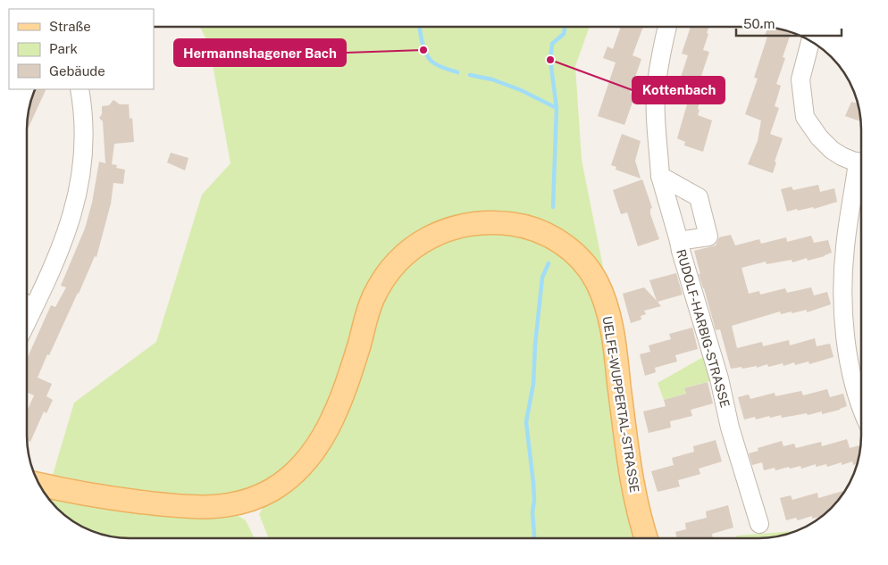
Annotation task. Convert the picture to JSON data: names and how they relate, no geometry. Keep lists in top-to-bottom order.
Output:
{
  "streets": {
    "main road": ["UELFE-WUPPERTAL-STRASSE"],
    "street": ["RUDOLF-HARBIG-STRASSE"]
  },
  "places": ["Hermannshagener Bach", "Kottenbach"],
  "legend": ["Straße", "Park", "Gebäude"],
  "scale_bar": "50 m"
}
